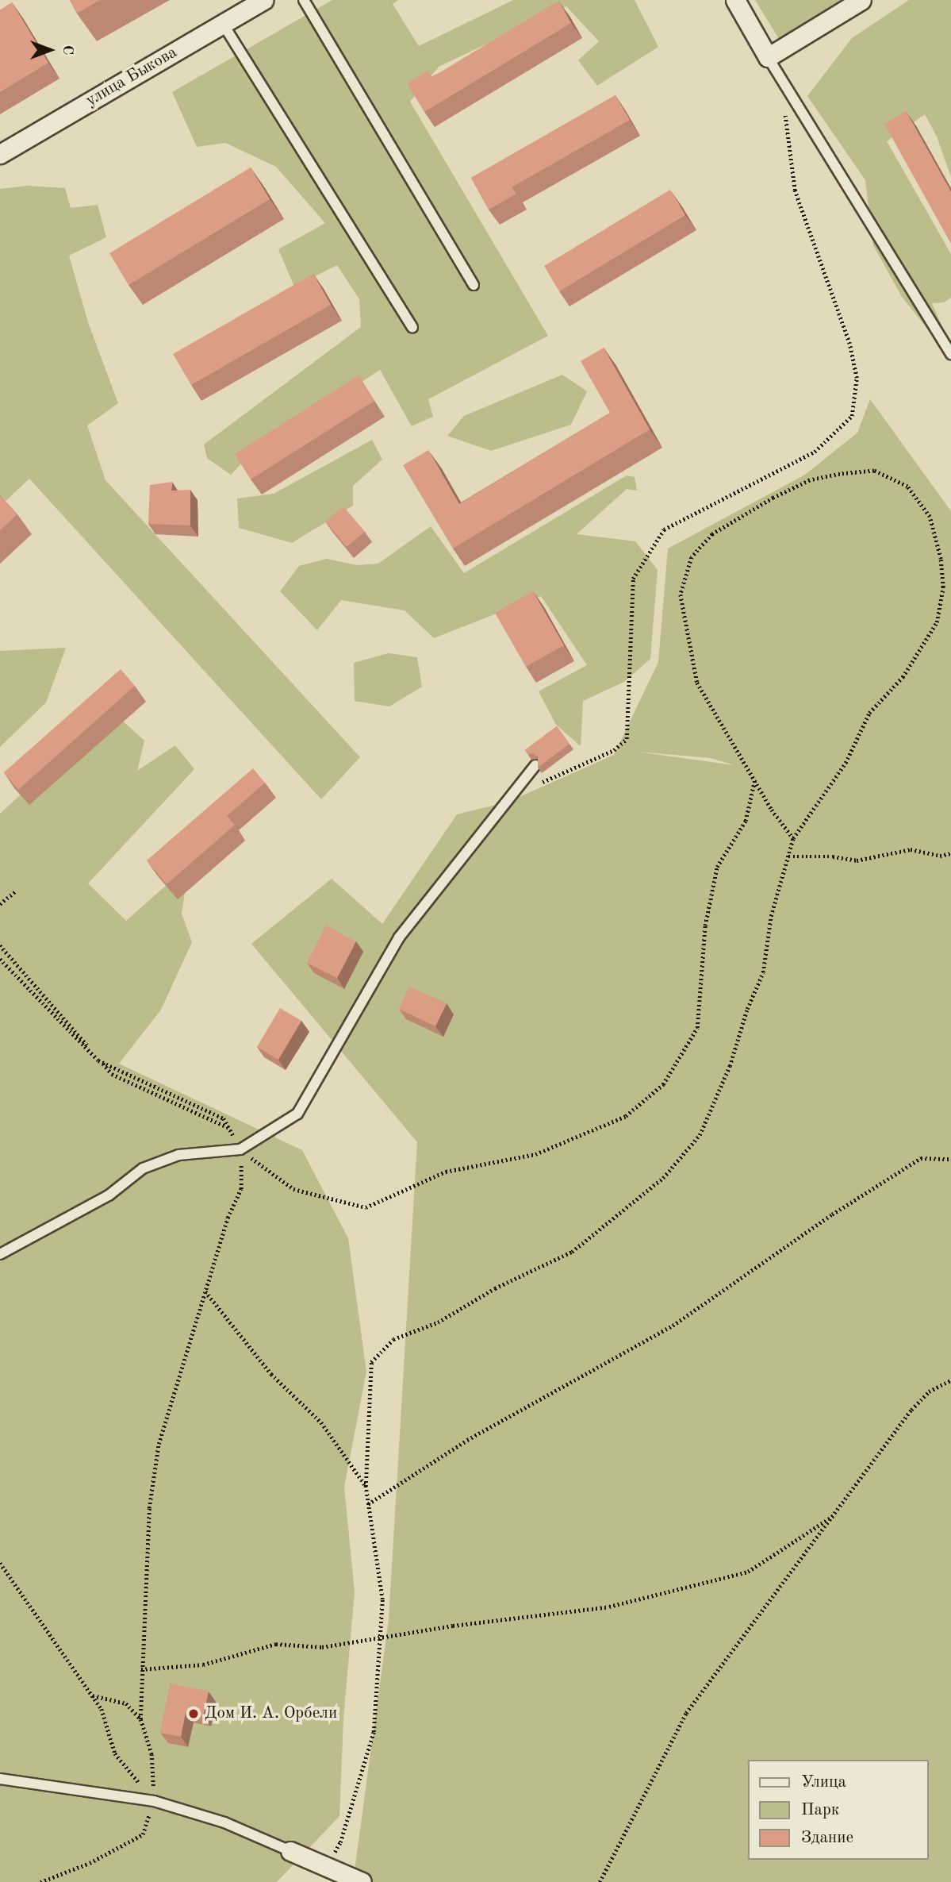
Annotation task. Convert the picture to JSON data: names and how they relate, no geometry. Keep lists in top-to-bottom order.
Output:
{
  "streets": {
    "street": ["улица Быкова"]
  },
  "places": ["Дом И. А. Орбели"],
  "legend": ["Улица", "Парк", "Здание"],
  "north": "right"
}
